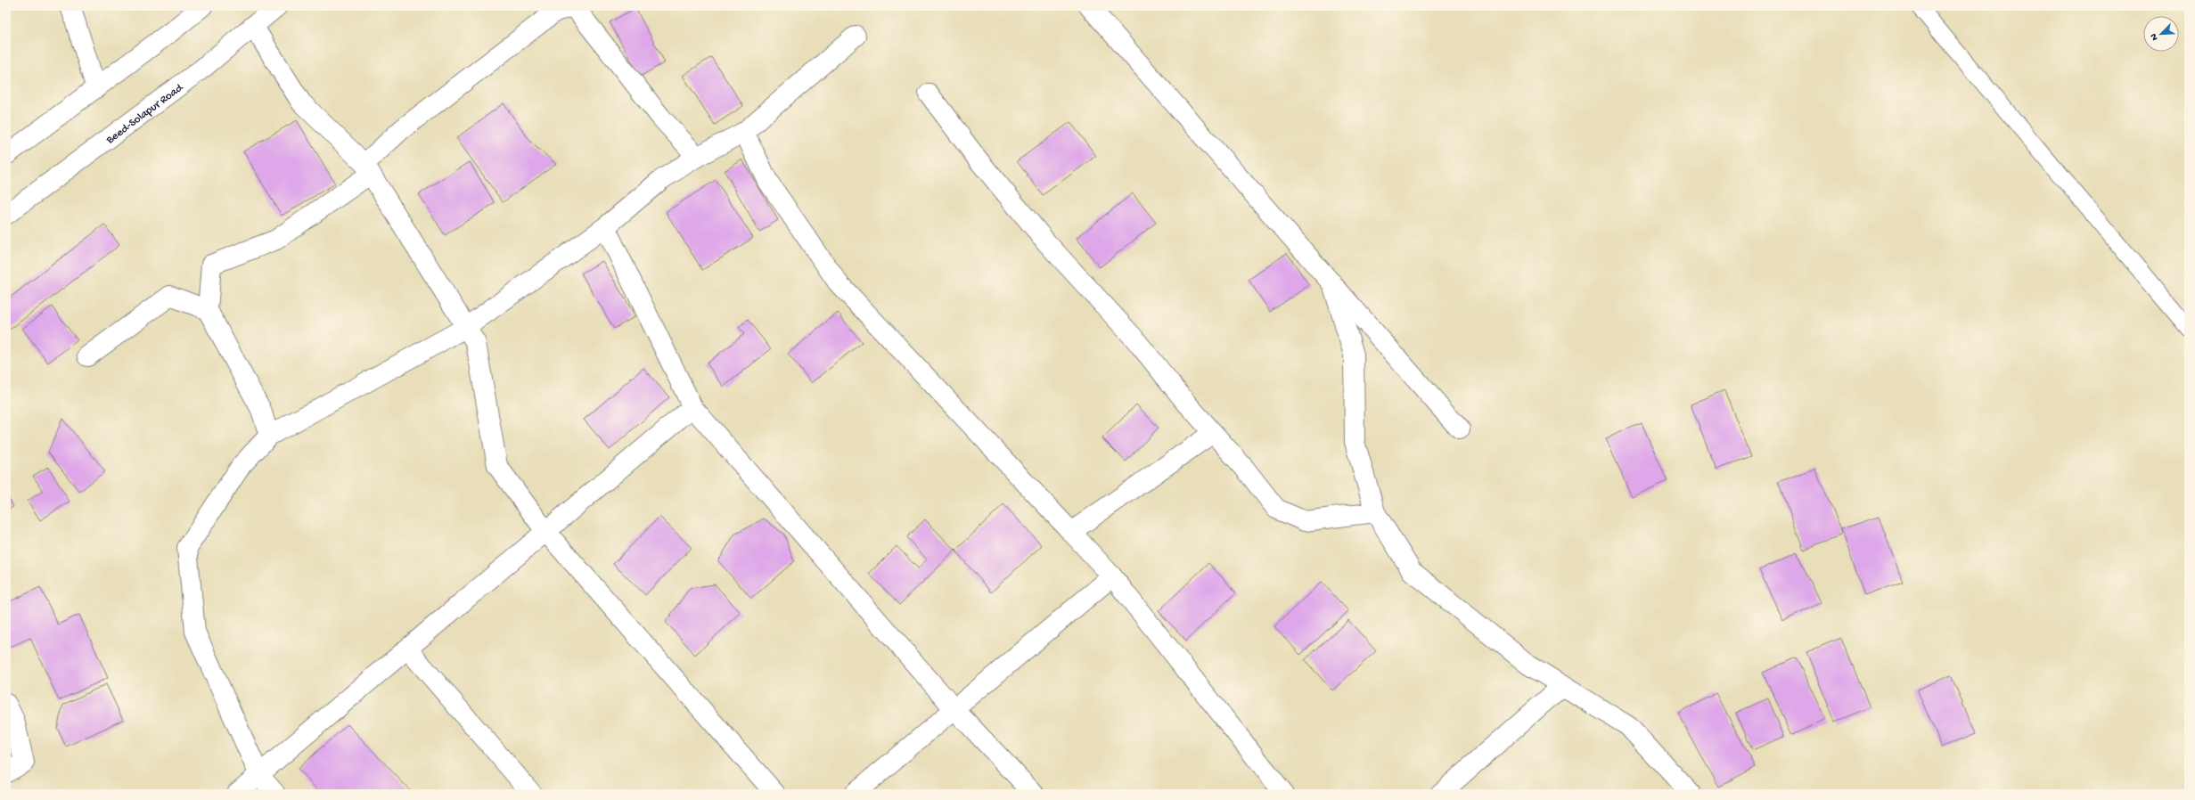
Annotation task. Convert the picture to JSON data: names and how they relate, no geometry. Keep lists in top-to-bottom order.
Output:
{
  "streets": {
    "street": ["Beed-Solapur Road"]
  },
  "north": "bottom left"
}
